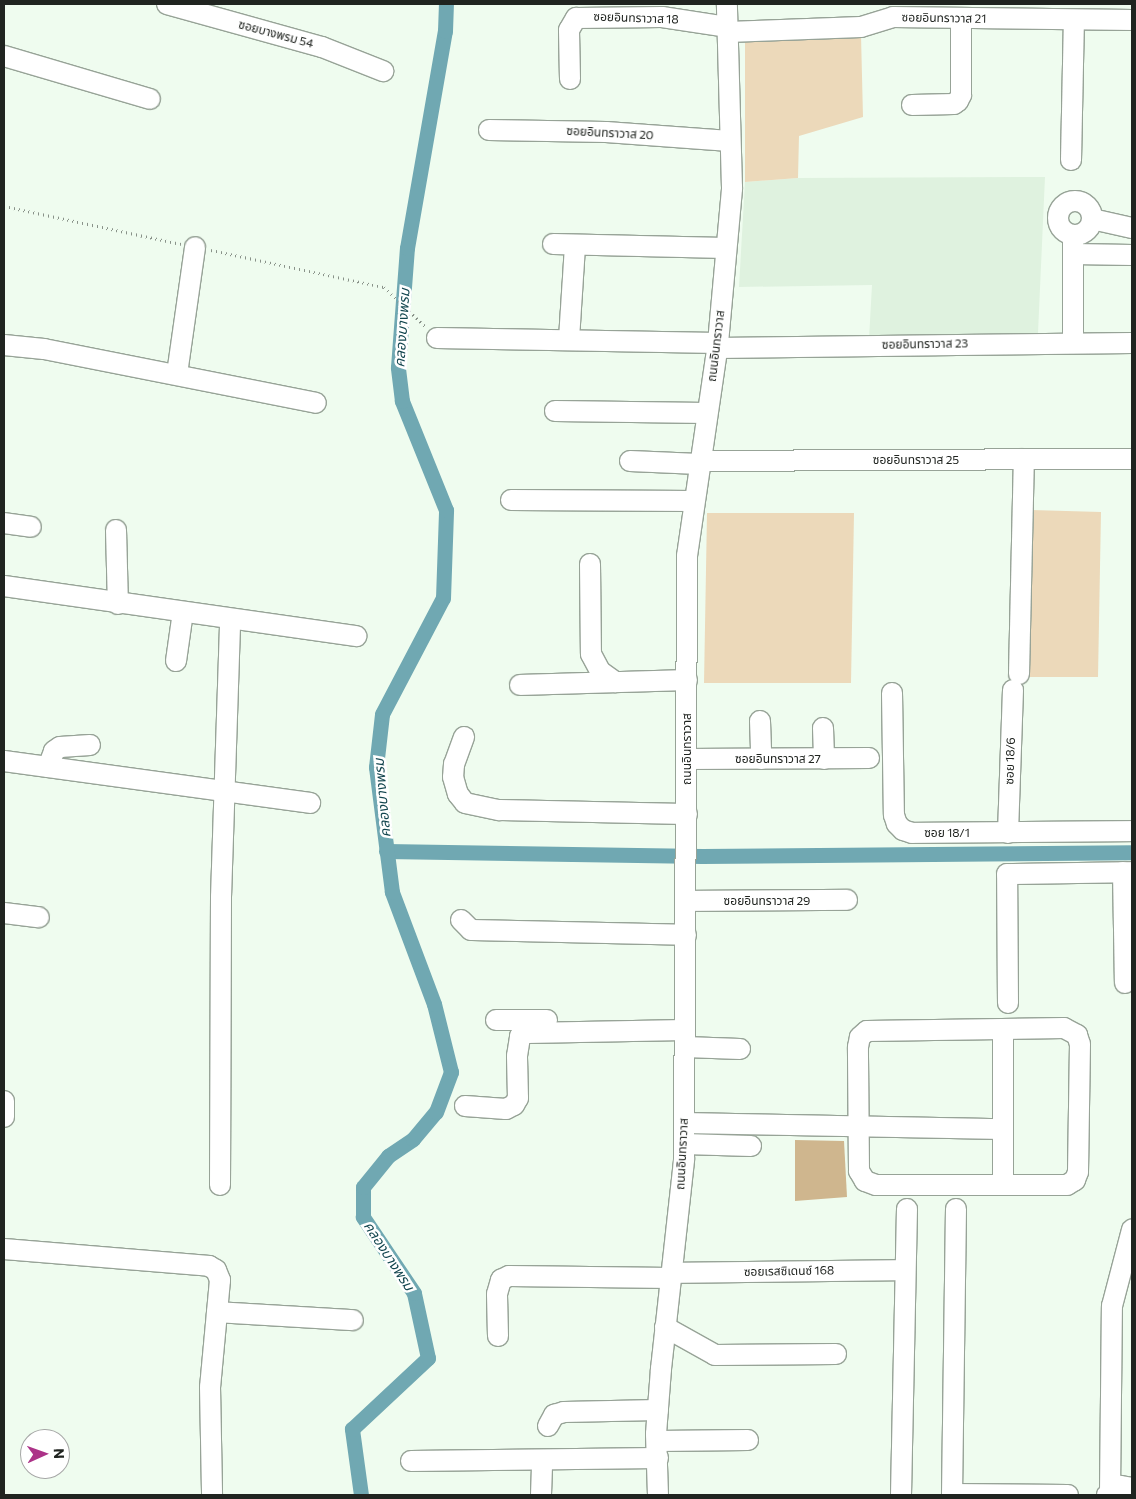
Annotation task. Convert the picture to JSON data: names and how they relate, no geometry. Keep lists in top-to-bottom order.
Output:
{
  "streets": {
    "street": [
      "ซอยอินทราวาส 18",
      "ซอยอินทราวาส 21",
      "ซอยบางพรม 54",
      "ซอยอินทราวาส 20",
      "ซอยอินทราวาส 23",
      "ถนนอินทราวาส",
      "ซอยอินทราวาส 25",
      "ซอยอินทราวาส 27",
      "ซอย 18/6",
      "ซอย 18/1",
      "ซอยอินทราวาส 29",
      "ซอยเรสซิเดนซ์ 168"
    ]
  },
  "crossings": [
    ["ซอยอินทราวาส 18", "ซอยอินทราวาส 21"],
    ["ซอยอินทราวาส 18", "ถนนอินทราวาส"],
    ["ซอยอินทราวาส 21", "ถนนอินทราวาส"],
    ["ซอยอินทราวาส 20", "ถนนอินทราวาส"],
    ["ซอยอินทราวาส 23", "ถนนอินทราวาส"],
    ["ถนนอินทราวาส", "ซอยอินทราวาส 25"],
    ["ถนนอินทราวาส", "ซอยอินทราวาส 27"],
    ["ถนนอินทราวาส", "ซอยอินทราวาส 29"],
    ["ถนนอินทราวาส", "ซอยเรสซิเดนซ์ 168"],
    ["ซอยอินทราวาส 25", "ซอย 18/6"],
    ["ซอย 18/6", "ซอย 18/1"]
  ],
  "water": ["คลองบางพรม"],
  "north": "right"
}
